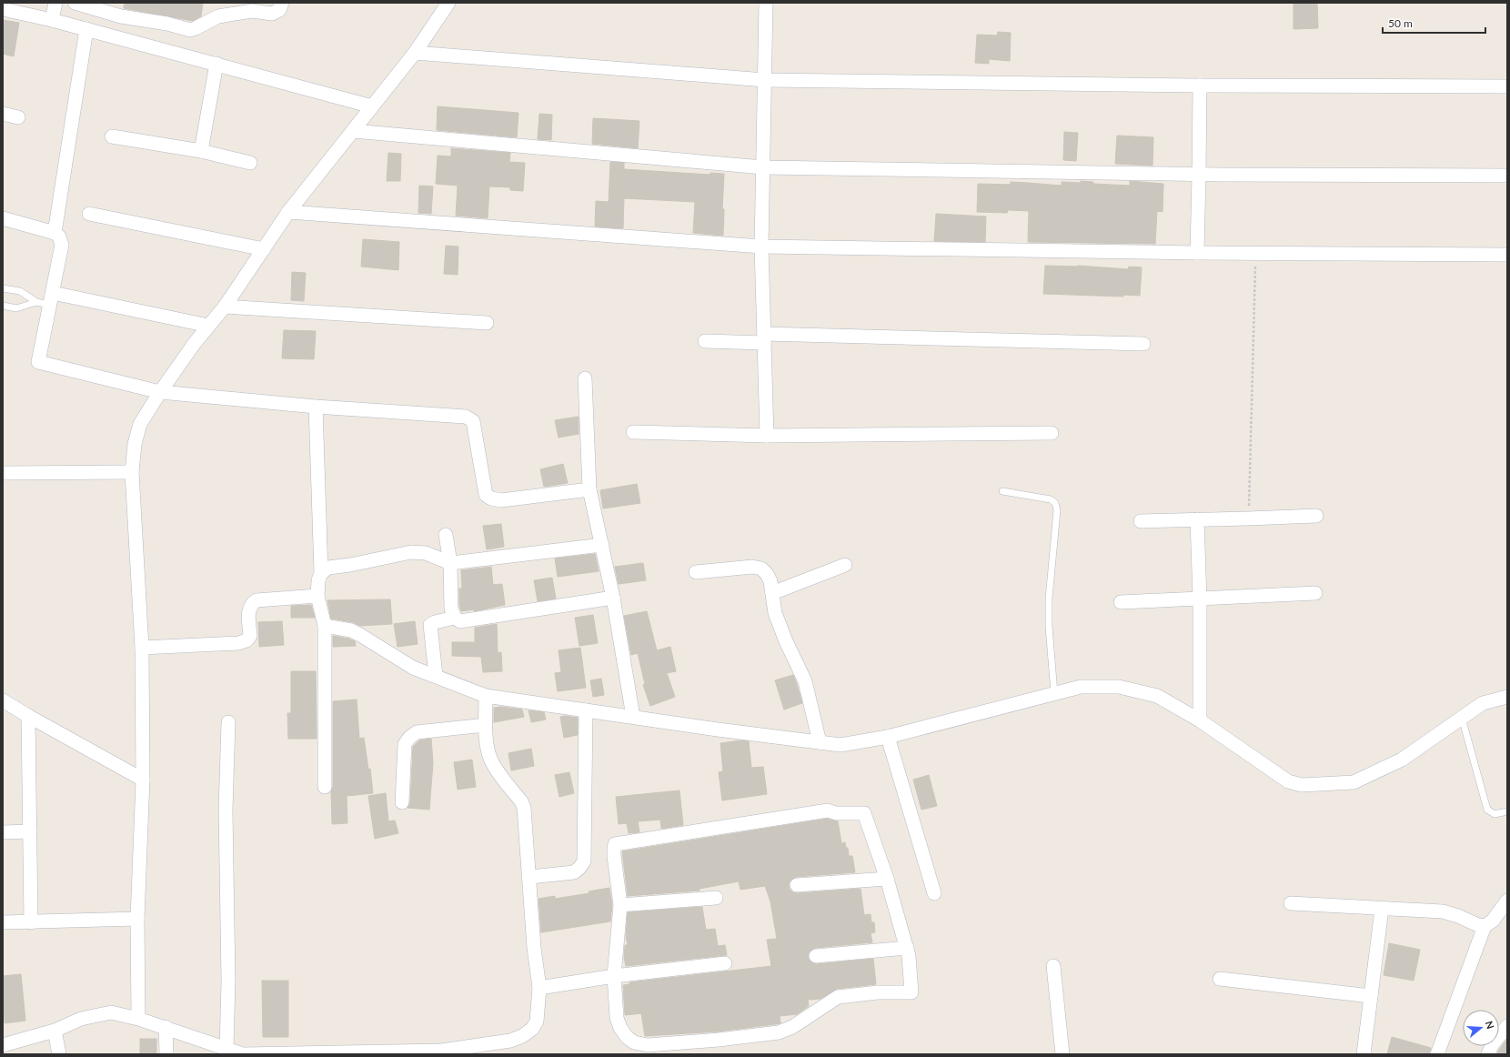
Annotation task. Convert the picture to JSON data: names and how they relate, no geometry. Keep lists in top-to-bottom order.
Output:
{
  "scale_bar": "50 m",
  "north": "right"
}
